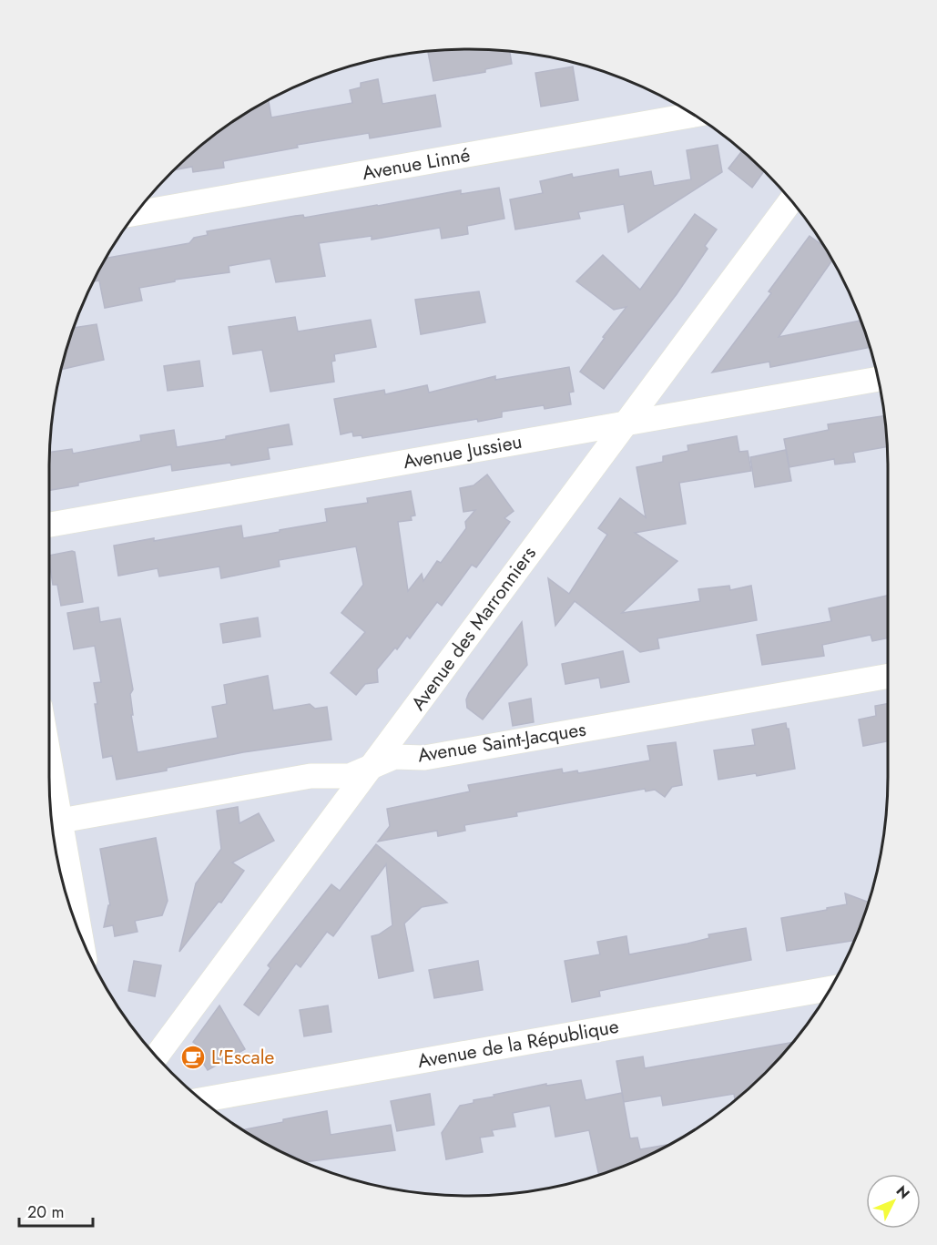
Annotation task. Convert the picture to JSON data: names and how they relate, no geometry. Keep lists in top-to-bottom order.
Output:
{
  "streets": {
    "street": [
      "Avenue Linné",
      "Avenue Jussieu",
      "Avenue des Marronniers",
      "Avenue Saint-Jacques",
      "Avenue de la République"
    ]
  },
  "crossings": [
    ["Avenue Jussieu", "Avenue des Marronniers"],
    ["Avenue des Marronniers", "Avenue Saint-Jacques"]
  ],
  "places": {
    "cafe": ["L'Escale"]
  },
  "scale_bar": "20 m",
  "north": "top right"
}
